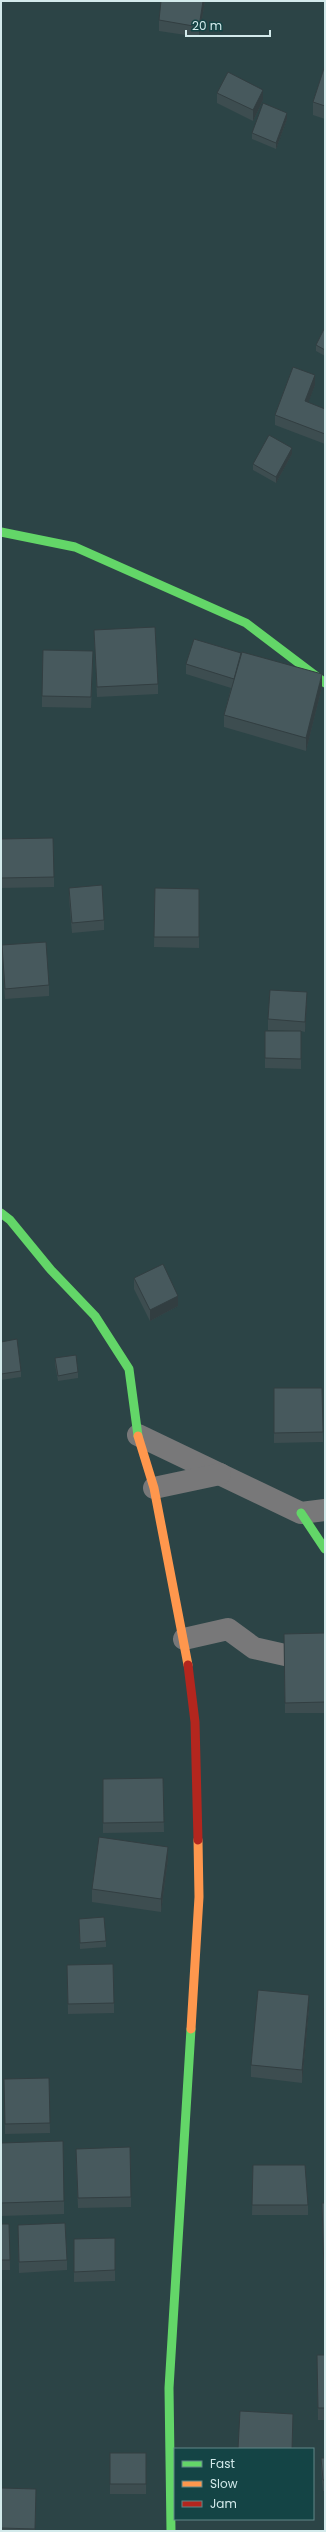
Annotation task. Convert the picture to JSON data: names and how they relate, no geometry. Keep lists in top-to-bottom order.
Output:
{
  "legend": ["Fast", "Slow", "Jam"],
  "scale_bar": "20 m"
}
